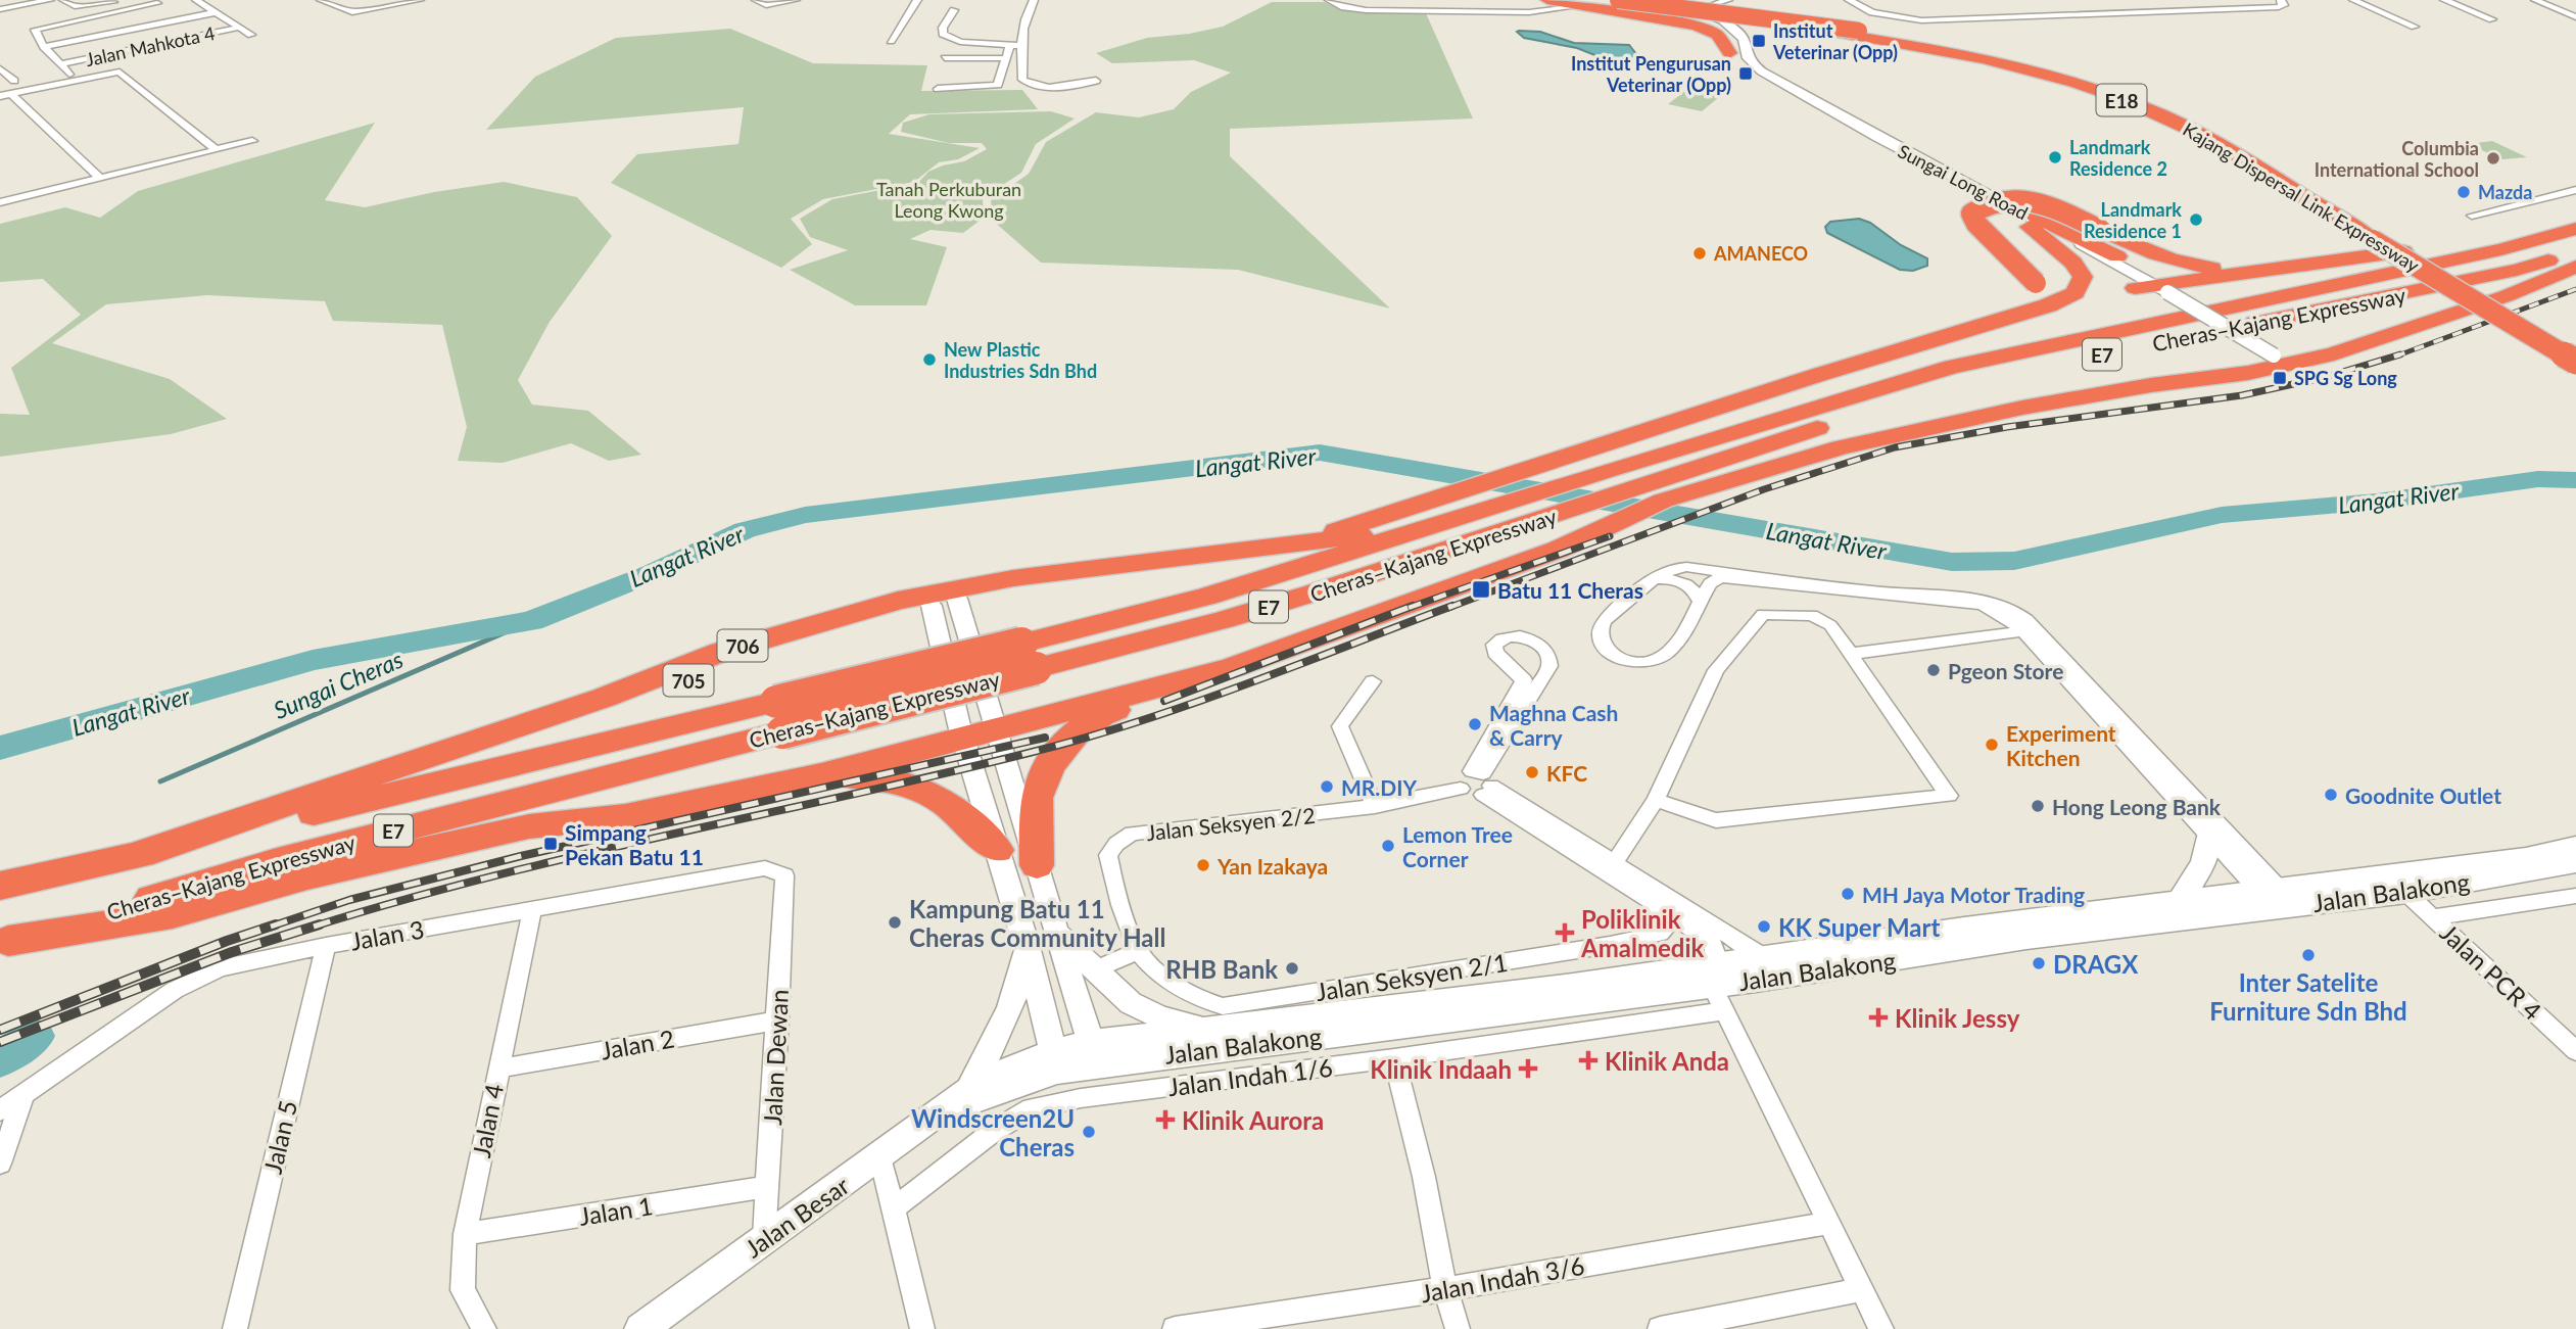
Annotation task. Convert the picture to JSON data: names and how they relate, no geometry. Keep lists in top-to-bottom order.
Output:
{
  "streets": {
    "highway": [
      "E18",
      "Kajang Dispersal Link Expressway",
      "Cheras–Kajang Expressway",
      "E7",
      "706",
      "705"
    ],
    "street": [
      "Jalan Mahkota 4",
      "Sungai Long Road",
      "Jalan Seksyen 2/2",
      "Jalan Balakong",
      "Jalan 3",
      "Jalan PCR 4",
      "Jalan Seksyen 2/1",
      "Jalan 2",
      "Jalan Dewan",
      "Jalan Indah 1/6",
      "Jalan 4",
      "Jalan 5",
      "Jalan 1",
      "Jalan Besar",
      "Jalan Indah 3/6"
    ]
  },
  "crossings": [
    ["706", "705"],
    ["Jalan Seksyen 2/2", "Jalan Seksyen 2/1"],
    ["Jalan Balakong", "Jalan PCR 4"],
    ["Jalan Balakong", "Jalan Besar"],
    ["Jalan 3", "Jalan Dewan"],
    ["Jalan 3", "Jalan 4"],
    ["Jalan 3", "Jalan 5"],
    ["Jalan 2", "Jalan Dewan"],
    ["Jalan 2", "Jalan 4"],
    ["Jalan Dewan", "Jalan 1"],
    ["Jalan Dewan", "Jalan Besar"],
    ["Jalan 4", "Jalan 1"]
  ],
  "water": ["Langat River", "Sungai Cheras"],
  "parks": ["Tanah Perkuburan Leong Kwong"],
  "places": {
    "transit": [
      "Institut Veterinar (Opp)",
      "Institut Pengurusan Veterinar (Opp)",
      "SPG Sg Long",
      "Batu 11 Cheras",
      "Simpang Pekan Batu 11"
    ],
    "other": [
      "Landmark Residence 2",
      "Columbia International School",
      "Mazda",
      "Landmark Residence 1",
      "AMANECO",
      "New Plastic Industries Sdn Bhd",
      "Pgeon Store",
      "Maghna Cash & Carry",
      "Experiment Kitchen",
      "KFC",
      "MR.DIY",
      "Goodnite Outlet",
      "Hong Leong Bank",
      "Lemon Tree Corner",
      "Yan Izakaya",
      "MH Jaya Motor Trading",
      "Kampung Batu 11 Cheras Community Hall",
      "KK Super Mart",
      "Inter Satelite Furniture Sdn Bhd",
      "DRAGX",
      "RHB Bank",
      "Windscreen2U Cheras"
    ],
    "health": [
      "Poliklinik Amalmedik",
      "Klinik Jessy",
      "Klinik Anda",
      "Klinik Indaah",
      "Klinik Aurora"
    ]
  }
}
